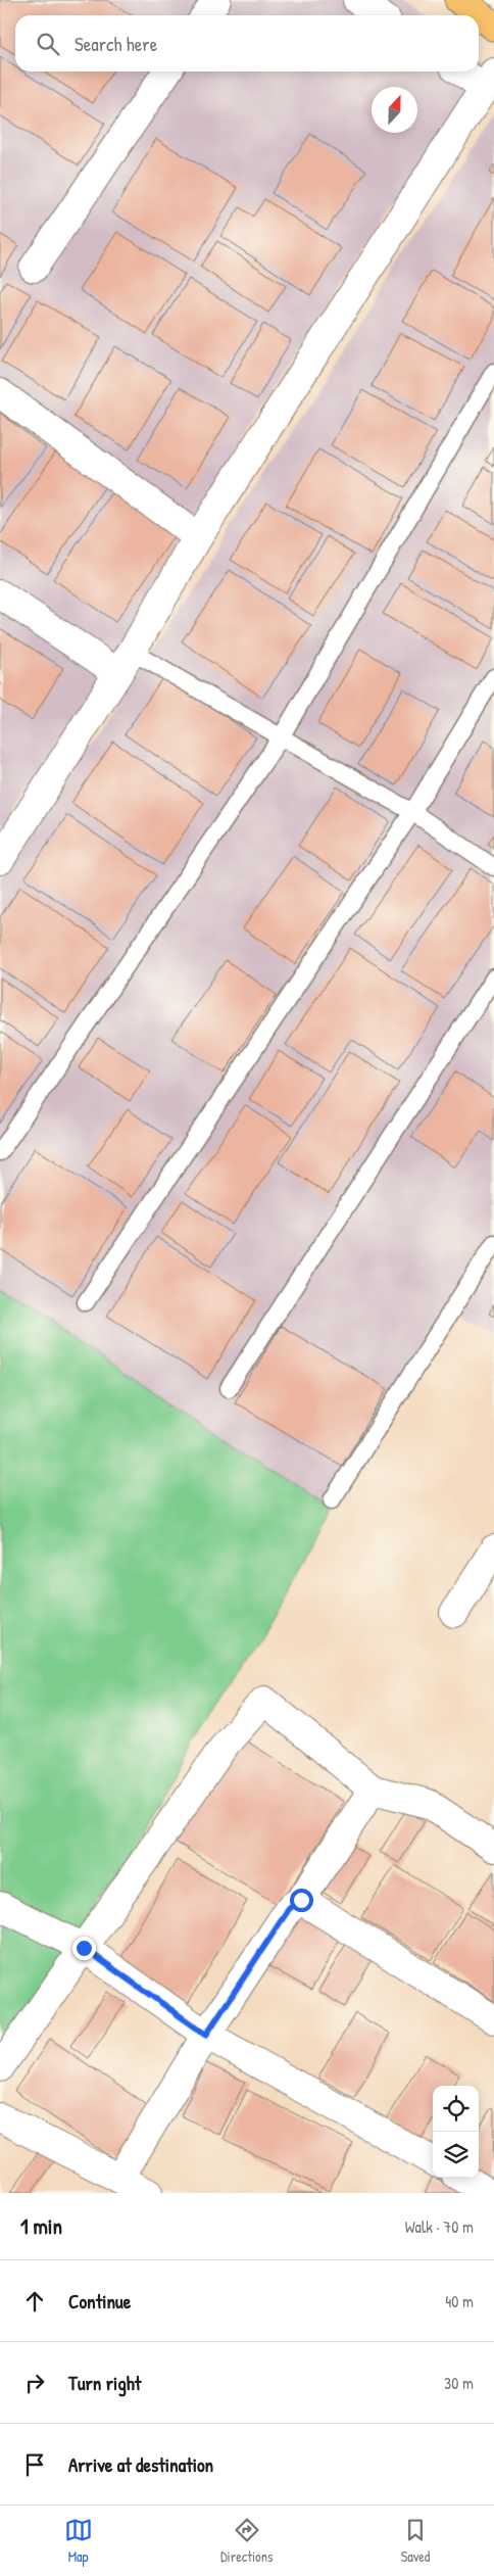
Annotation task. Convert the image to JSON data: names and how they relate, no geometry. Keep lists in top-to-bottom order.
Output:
{
  "north": "top",
  "page": {
    "search": "Search here",
    "heading": ["1 min", "Walk · 70 m"],
    "list": [
      ["Continue", "40 m"],
      ["Turn right", "30 m"],
      "Arrive at destination"
    ],
    "nav": ["Map", "Directions", "Saved"]
  }
}
